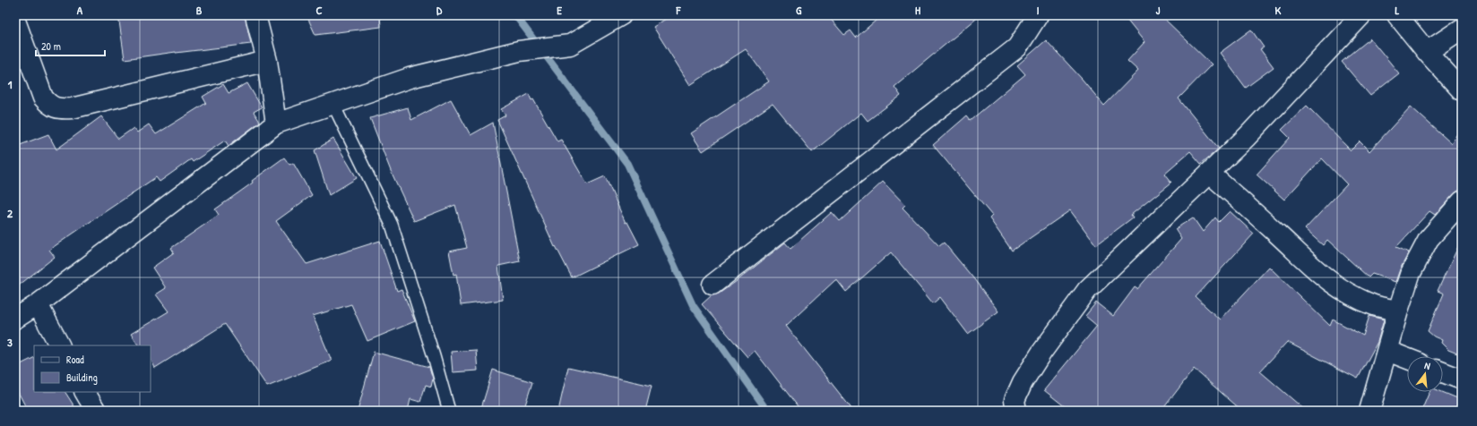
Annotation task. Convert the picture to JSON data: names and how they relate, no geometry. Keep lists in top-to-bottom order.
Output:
{
  "legend": ["Road", "Building"],
  "scale_bar": "20 m",
  "north": "top",
  "grid": {
    "columns": [
      "A",
      "B",
      "C",
      "D",
      "E",
      "F",
      "G",
      "H",
      "I",
      "J",
      "K",
      "L"
    ],
    "rows": ["1", "2", "3"]
  }
}
